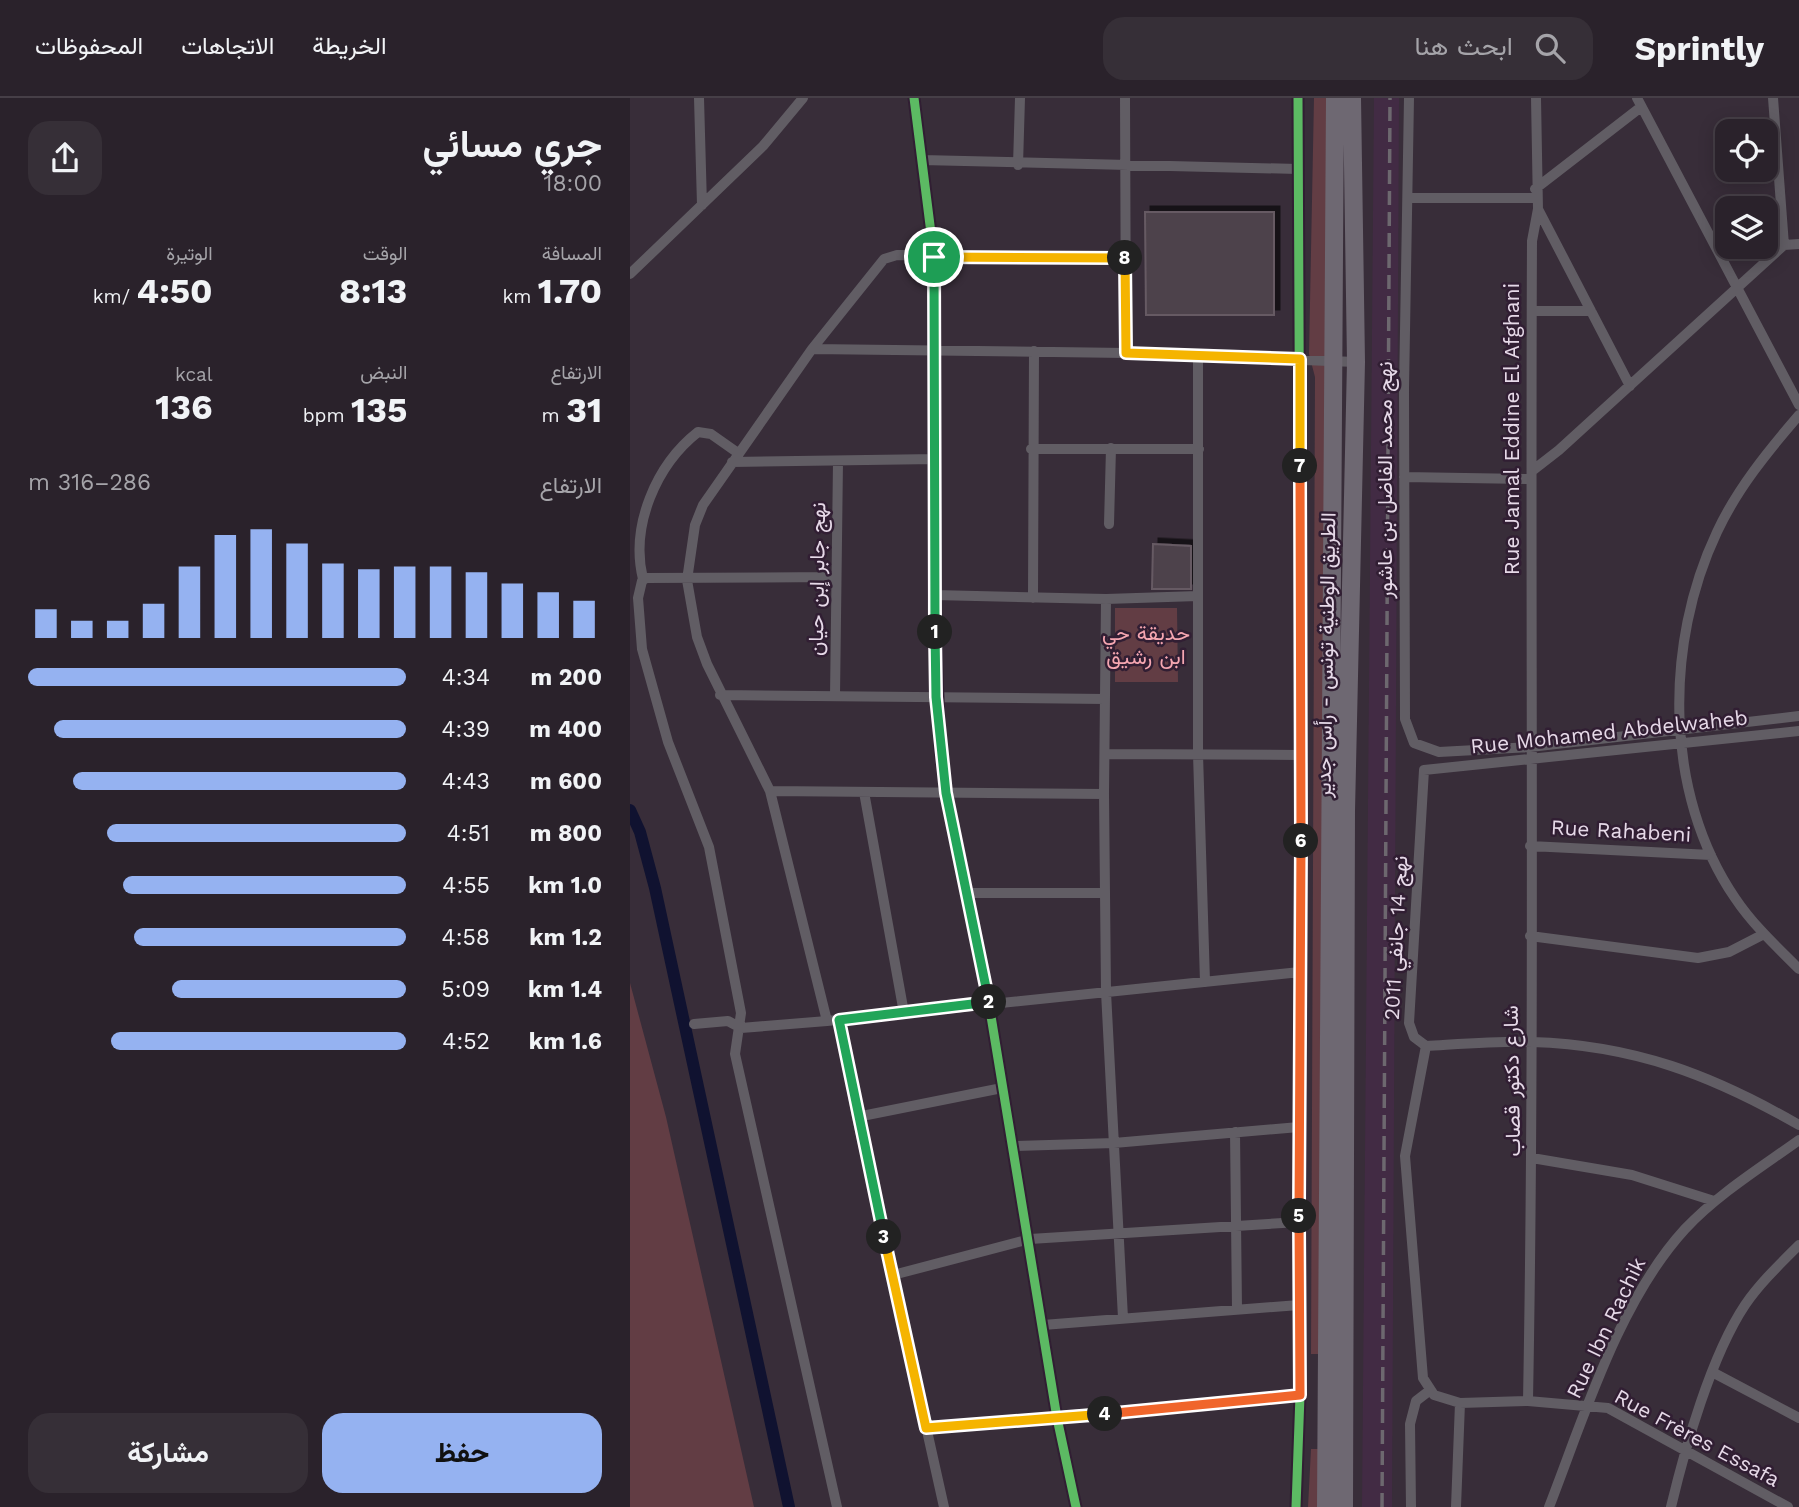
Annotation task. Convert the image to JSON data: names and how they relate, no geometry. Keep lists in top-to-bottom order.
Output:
{
  "streets": {
    "highway": ["الطريق الوطنية تونس - رأس جدير"],
    "street": [
      "Rue Jamal Eddine El Afghani",
      "نهج محمد الفاضل بن عاشور",
      "نهج جابر إبن حيان",
      "Rue Mohamed Abdelwaheb",
      "Rue Rahabeni",
      "نهج 14 جانفي 2011",
      "شارع دكتور قصاب",
      "Rue Ibn Rachik",
      "Rue Frères Essafa"
    ]
  },
  "crossings": [
    ["Rue Jamal Eddine El Afghani", "نهج محمد الفاضل بن عاشور"],
    ["Rue Jamal Eddine El Afghani", "Rue Mohamed Abdelwaheb"],
    ["Rue Jamal Eddine El Afghani", "شارع دكتور قصاب"],
    ["Rue Mohamed Abdelwaheb", "نهج 14 جانفي 2011"],
    ["Rue Mohamed Abdelwaheb", "شارع دكتور قصاب"],
    ["Rue Rahabeni", "شارع دكتور قصاب"],
    ["شارع دكتور قصاب", "Rue Frères Essafa"],
    ["Rue Ibn Rachik", "Rue Frères Essafa"]
  ],
  "parks": ["حديقة حي ابن رشيق"],
  "page": {
    "header": "Sprintly",
    "search": "ابحث هنا",
    "nav": ["الخريطة", "الاتجاهات", "المحفوظات"],
    "heading": ["جري مسائي", "18:00"],
    "stats": [
      ["المسافة", "1.70 km"],
      ["الوقت", "8:13"],
      ["الوتيرة", "4:50 /km"],
      ["الارتفاع", "31 m"],
      ["النبض", "135 bpm"],
      ["kcal", "136"]
    ],
    "pins": [
      "8",
      "7",
      "1",
      "6",
      "2",
      "5",
      "3",
      "4"
    ],
    "chart": ["الارتفاع", "286–316 m"],
    "list": [
      {
        "name": "200 m",
        "note": "4:34"
      },
      {
        "name": "400 m",
        "note": "4:39"
      },
      {
        "name": "600 m",
        "note": "4:43"
      },
      {
        "name": "800 m",
        "note": "4:51"
      },
      {
        "name": "1.0 km",
        "note": "4:55"
      },
      {
        "name": "1.2 km",
        "note": "4:58"
      },
      {
        "name": "1.4 km",
        "note": "5:09"
      },
      {
        "name": "1.6 km",
        "note": "4:52"
      }
    ],
    "buttons": ["حفظ", "مشاركة"]
  }
}
